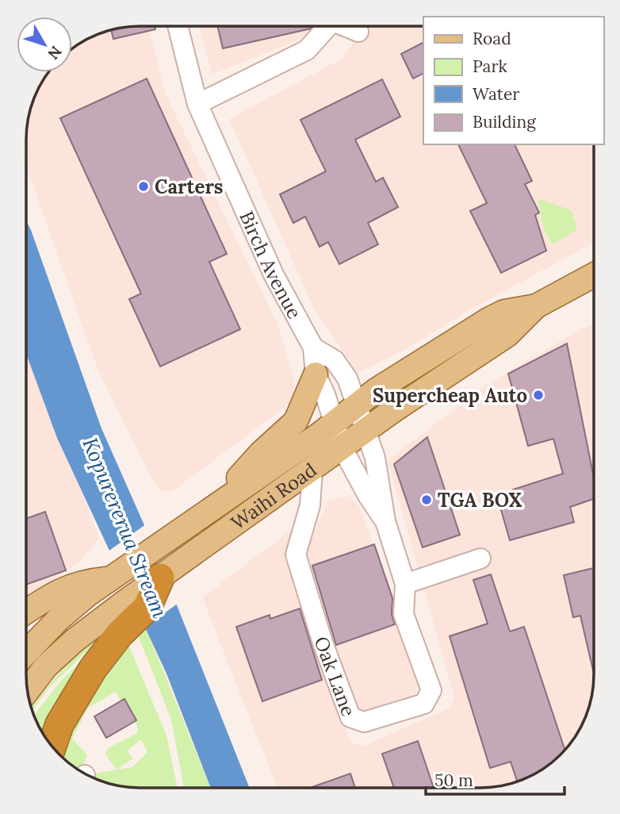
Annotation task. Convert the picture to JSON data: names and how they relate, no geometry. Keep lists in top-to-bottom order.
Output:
{
  "streets": {
    "main road": ["Waihi Road"],
    "street": ["Birch Avenue", "Oak Lane"]
  },
  "crossings": [
    ["Birch Avenue", "Waihi Road"],
    ["Birch Avenue", "Oak Lane"],
    ["Waihi Road", "Oak Lane"]
  ],
  "water": ["Kopurererua Stream"],
  "places": ["Carters", "Supercheap Auto", "TGA BOX"],
  "legend": [
    "Road",
    "Park",
    "Water",
    "Building"
  ],
  "scale_bar": "50 m",
  "north": "bottom right"
}
